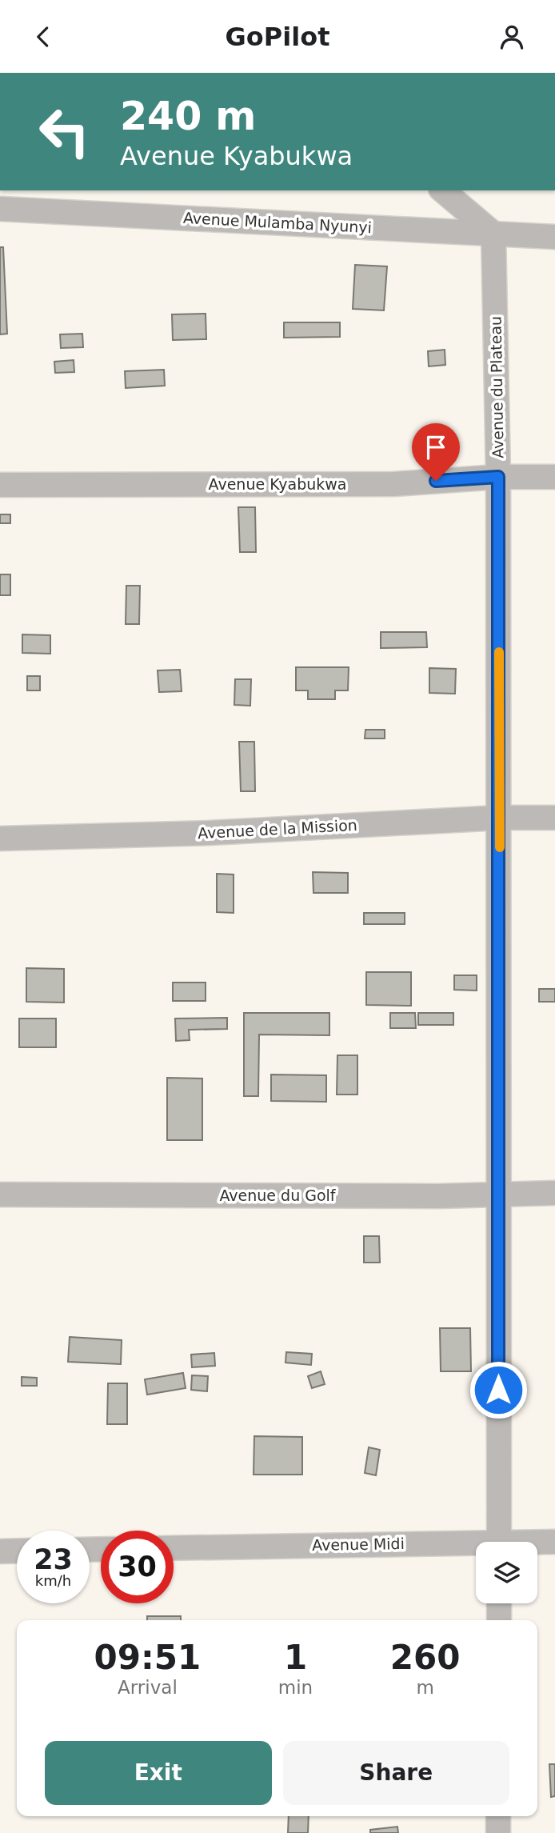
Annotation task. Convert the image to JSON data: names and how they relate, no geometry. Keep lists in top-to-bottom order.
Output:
{
  "streets": {
    "street": [
      "Avenue Mulamba Nyunyi",
      "Avenue du Plateau",
      "Avenue Kyabukwa",
      "Avenue de la Mission",
      "Avenue du Golf",
      "Avenue Midi"
    ]
  },
  "crossings": [
    ["Avenue Mulamba Nyunyi", "Avenue du Plateau"],
    ["Avenue du Plateau", "Avenue Kyabukwa"],
    ["Avenue du Plateau", "Avenue de la Mission"],
    ["Avenue du Plateau", "Avenue du Golf"]
  ],
  "page": {
    "header": "GoPilot",
    "turn": ["240 m", "Avenue Kyabukwa"],
    "speed": "23 km/h",
    "limit": "30",
    "eta": [
      "09:51",
      "Arrival",
      "1",
      "min",
      "260",
      "m"
    ],
    "buttons": ["Exit", "Share"]
  }
}
